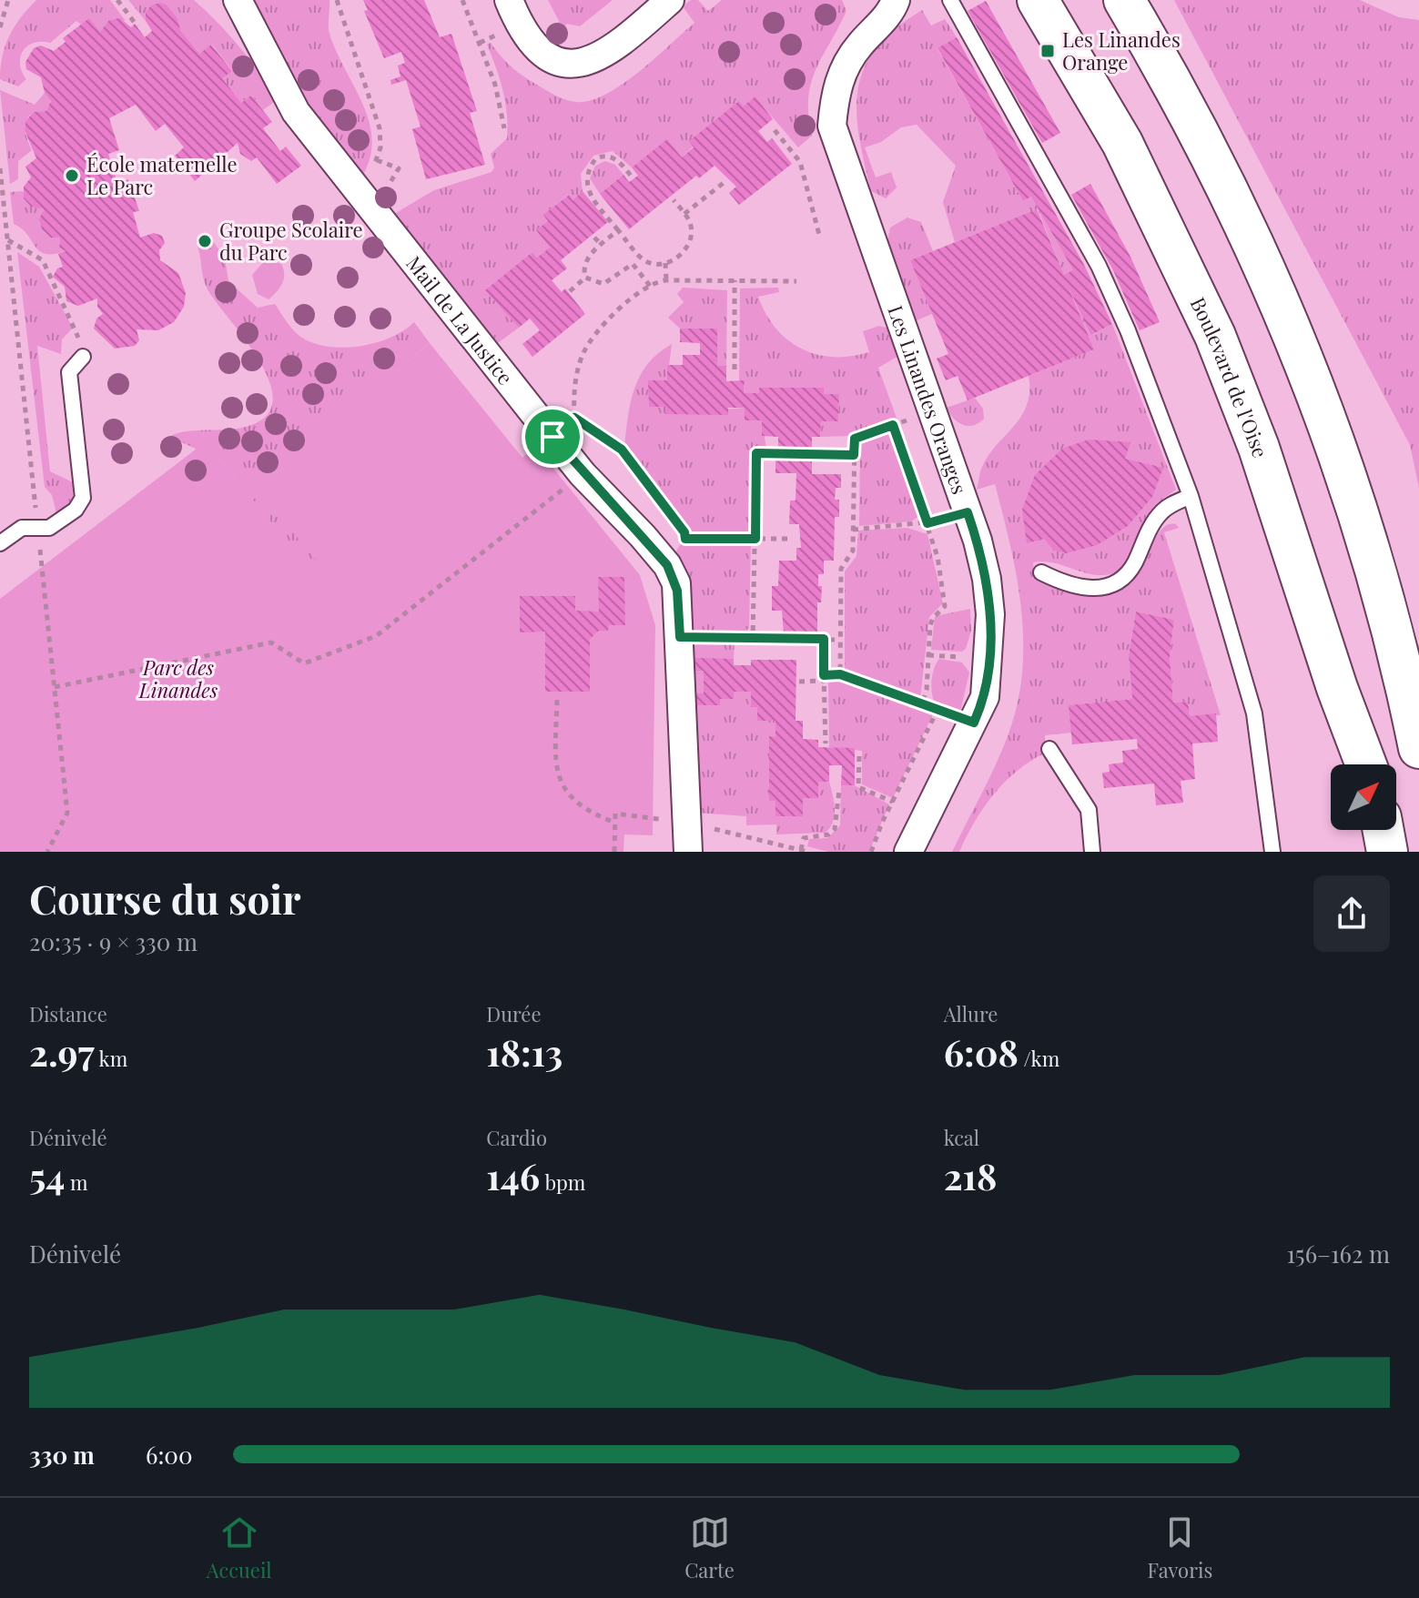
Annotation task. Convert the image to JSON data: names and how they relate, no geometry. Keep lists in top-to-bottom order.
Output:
{
  "streets": {
    "main road": ["Boulevard de l'Oise"],
    "street": ["Mail de La Justice", "Les Linandes Oranges"]
  },
  "parks": ["Parc des Linandes"],
  "places": {
    "transit": ["Les Linandes Orange"],
    "other": ["École maternelle Le Parc", "Groupe Scolaire du Parc"]
  },
  "north": "top right",
  "page": {
    "heading": ["Course du soir", "20:35 · 9 × 330 m"],
    "stats": [
      ["Distance", "2.97 km"],
      ["Durée", "18:13"],
      ["Allure", "6:08 /km"],
      ["Dénivelé", "54 m"],
      ["Cardio", "146 bpm"],
      ["kcal", "218"]
    ],
    "chart": ["Dénivelé", "156–162 m"],
    "list": [
      {
        "name": "330 m",
        "note": "6:00"
      }
    ],
    "tabs": ["Accueil", "Carte", "Favoris"]
  }
}
